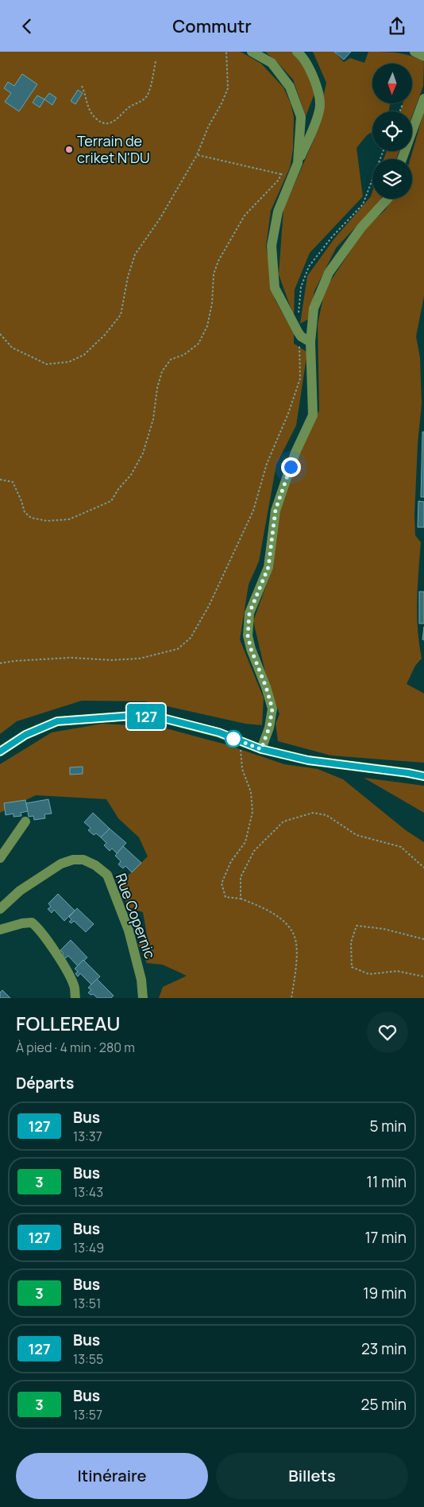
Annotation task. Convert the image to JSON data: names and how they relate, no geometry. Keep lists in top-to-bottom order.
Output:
{
  "streets": {
    "street": ["Rue Copernic"]
  },
  "places": ["Terrain de criket N'DU"],
  "lines": ["bus line 127"],
  "north": "bottom",
  "page": {
    "header": "Commutr",
    "on_map": "127",
    "heading": [
      ["FOLLEREAU", "À pied · 4 min · 280 m"],
      "Départs"
    ],
    "list": [
      {
        "mark": "127",
        "name": "Bus",
        "note": "13:37",
        "value": "5 min"
      },
      {
        "mark": "3",
        "name": "Bus",
        "note": "13:43",
        "value": "11 min"
      },
      {
        "mark": "127",
        "name": "Bus",
        "note": "13:49",
        "value": "17 min"
      },
      {
        "mark": "3",
        "name": "Bus",
        "note": "13:51",
        "value": "19 min"
      },
      {
        "mark": "127",
        "name": "Bus",
        "note": "13:55",
        "value": "23 min"
      },
      {
        "mark": "3",
        "name": "Bus",
        "note": "13:57",
        "value": "25 min"
      }
    ],
    "buttons": ["Itinéraire", "Billets"]
  }
}
